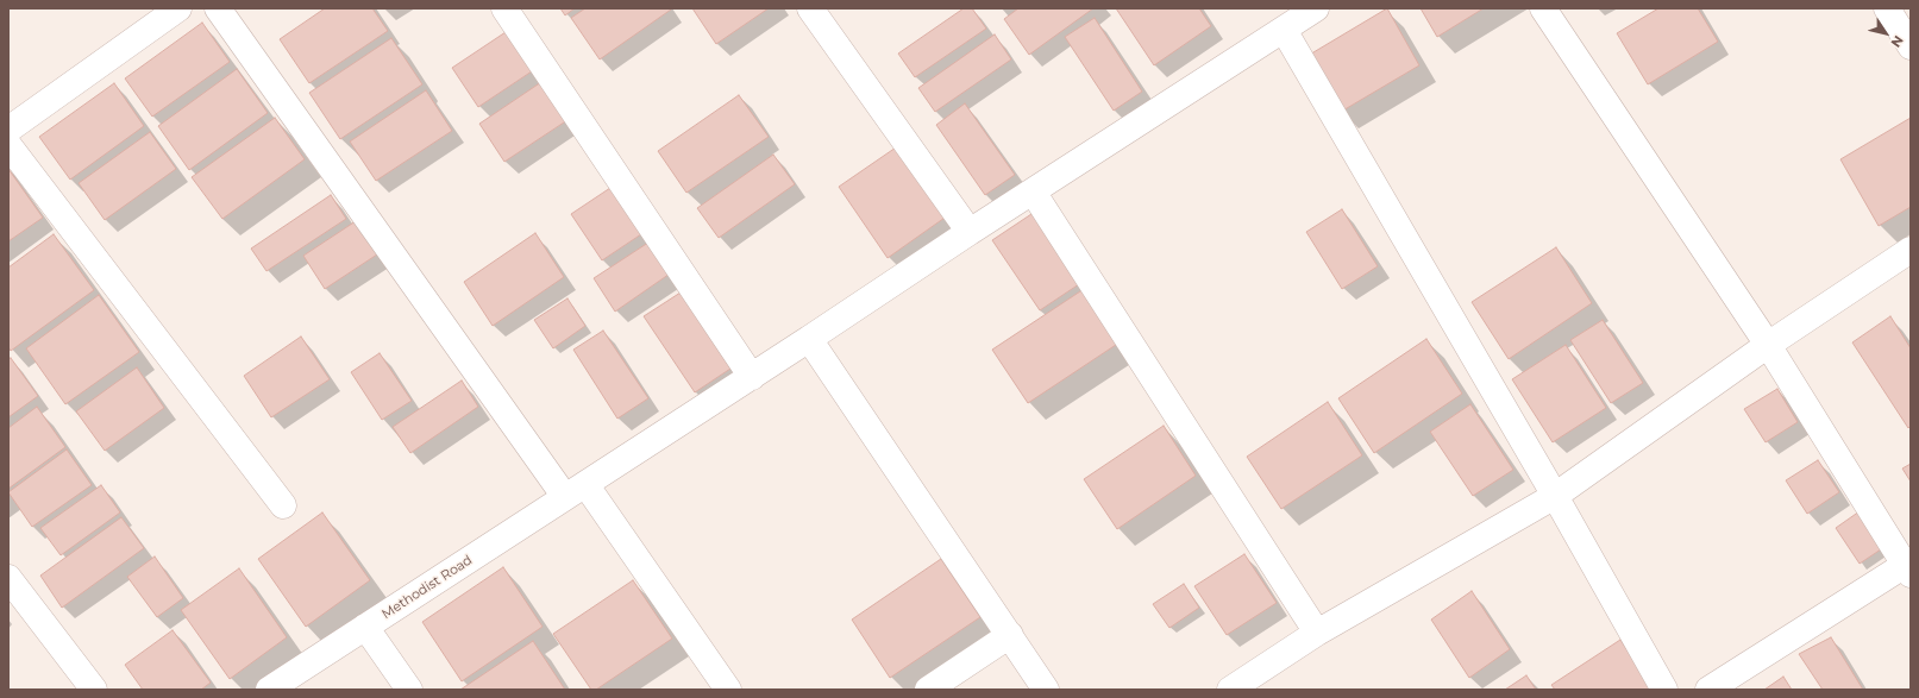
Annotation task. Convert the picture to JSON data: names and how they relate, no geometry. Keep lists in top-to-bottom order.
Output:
{
  "streets": {
    "street": ["Methodist Road"]
  },
  "north": "bottom right"
}
